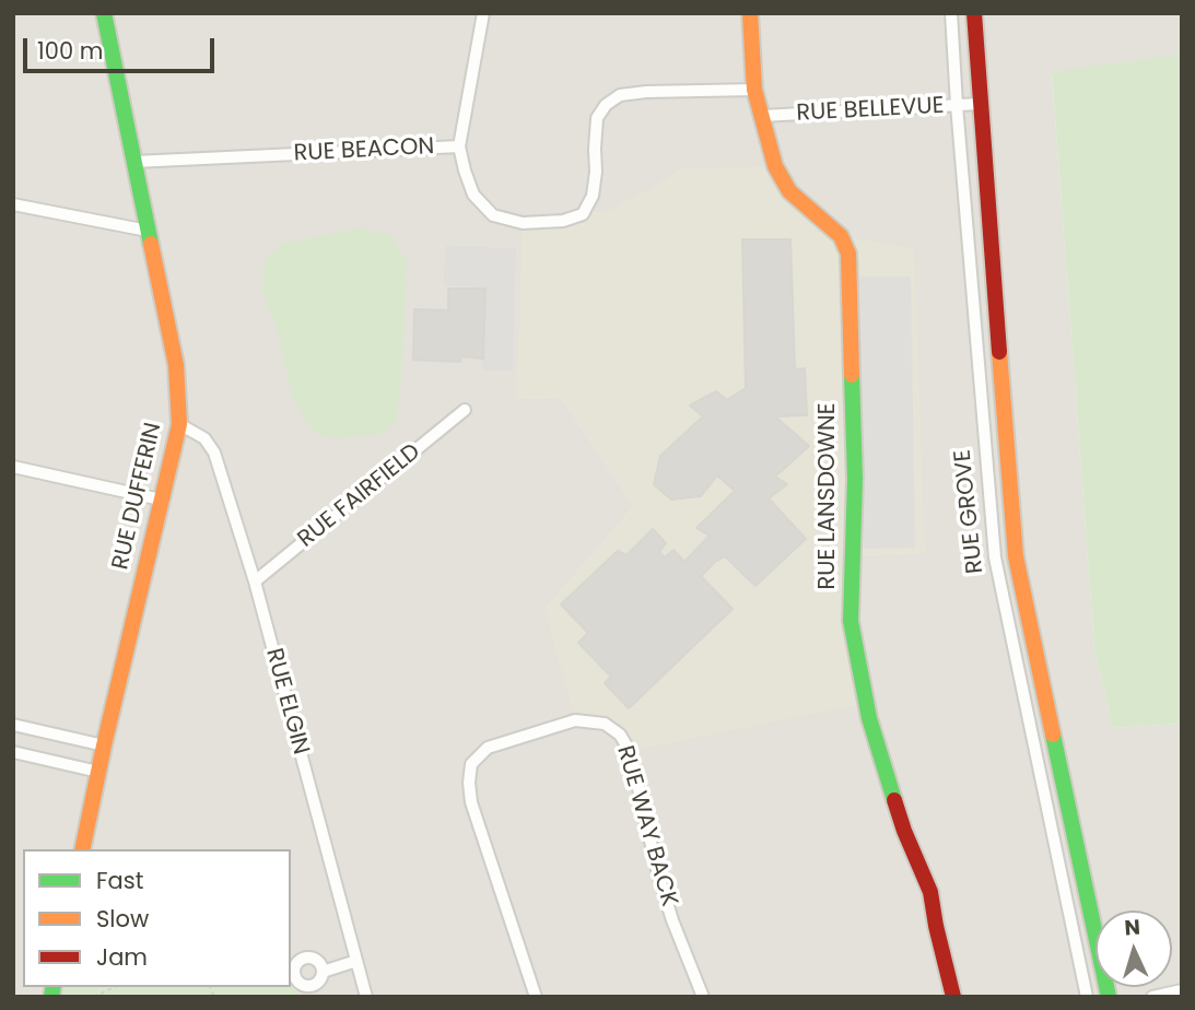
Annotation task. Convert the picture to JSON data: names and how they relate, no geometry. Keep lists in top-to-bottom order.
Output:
{
  "streets": {
    "street": [
      "RUE BELLEVUE",
      "RUE BEACON",
      "RUE DUFFERIN",
      "RUE FAIRFIELD",
      "RUE LANSDOWNE",
      "RUE GROVE",
      "RUE ELGIN",
      "RUE WAY BACK"
    ]
  },
  "crossings": [
    ["RUE BELLEVUE", "RUE LANSDOWNE"],
    ["RUE BELLEVUE", "RUE GROVE"],
    ["RUE BEACON", "RUE DUFFERIN"],
    ["RUE DUFFERIN", "RUE ELGIN"],
    ["RUE FAIRFIELD", "RUE ELGIN"]
  ],
  "legend": ["Fast", "Slow", "Jam"],
  "scale_bar": "100 m",
  "north": "top"
}
